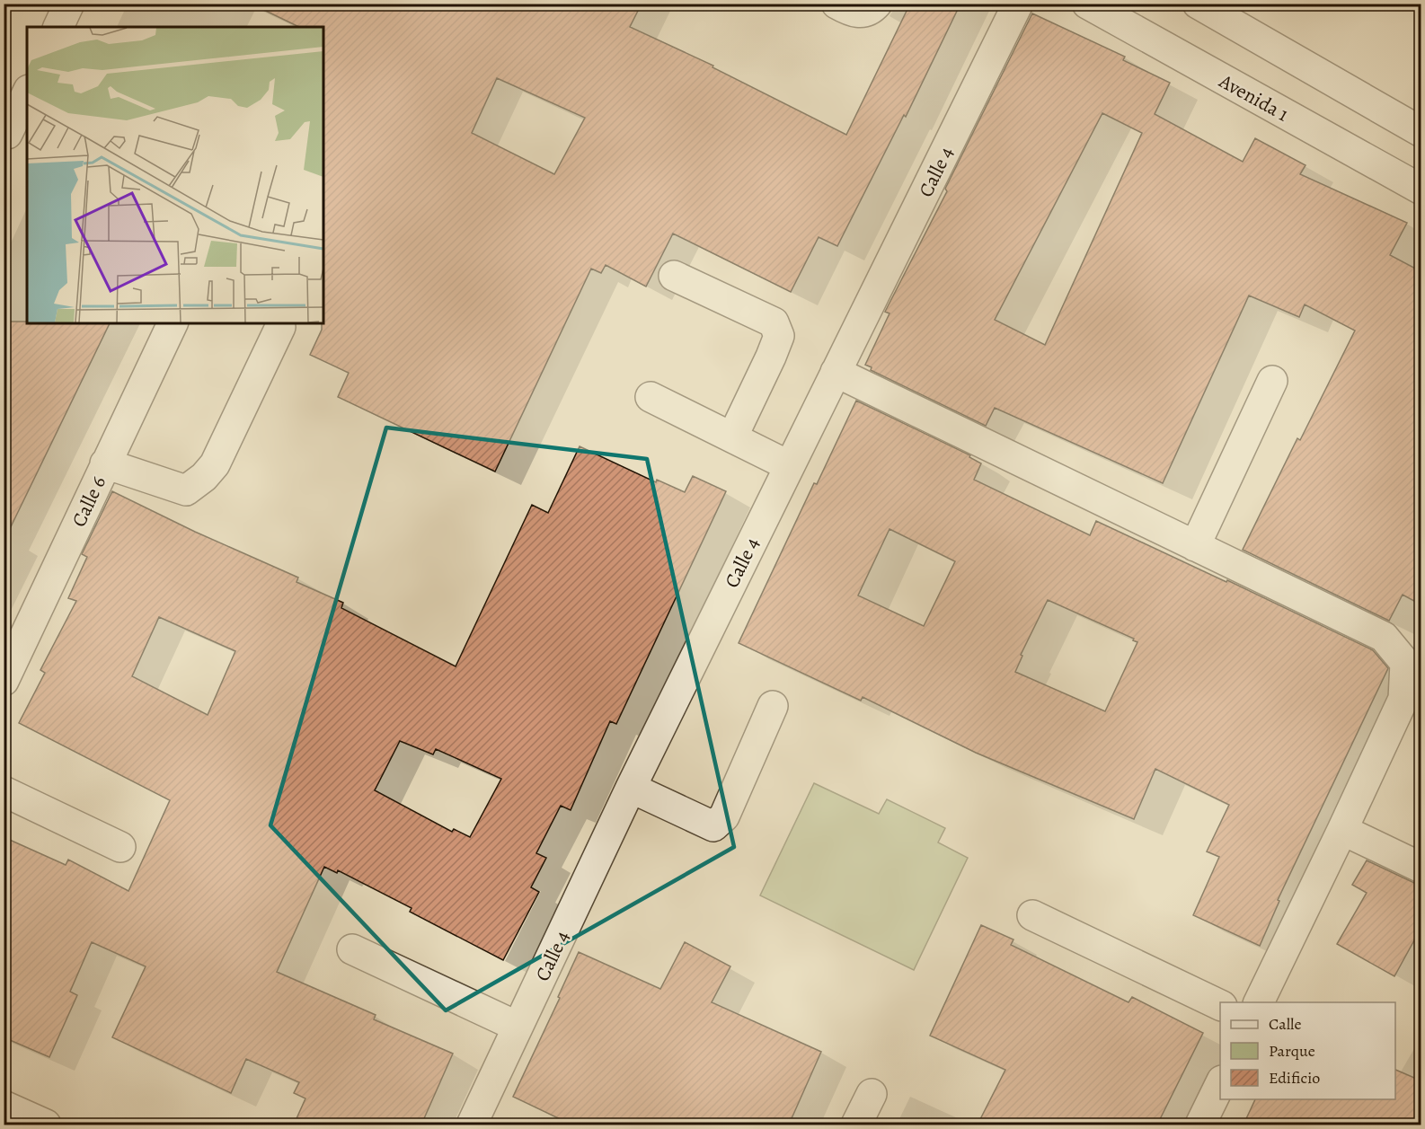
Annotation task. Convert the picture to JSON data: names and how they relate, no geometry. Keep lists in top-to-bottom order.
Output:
{
  "streets": {
    "street": ["Avenida 1", "Calle 4", "Calle 6"]
  },
  "legend": ["Calle", "Parque", "Edificio"]
}
